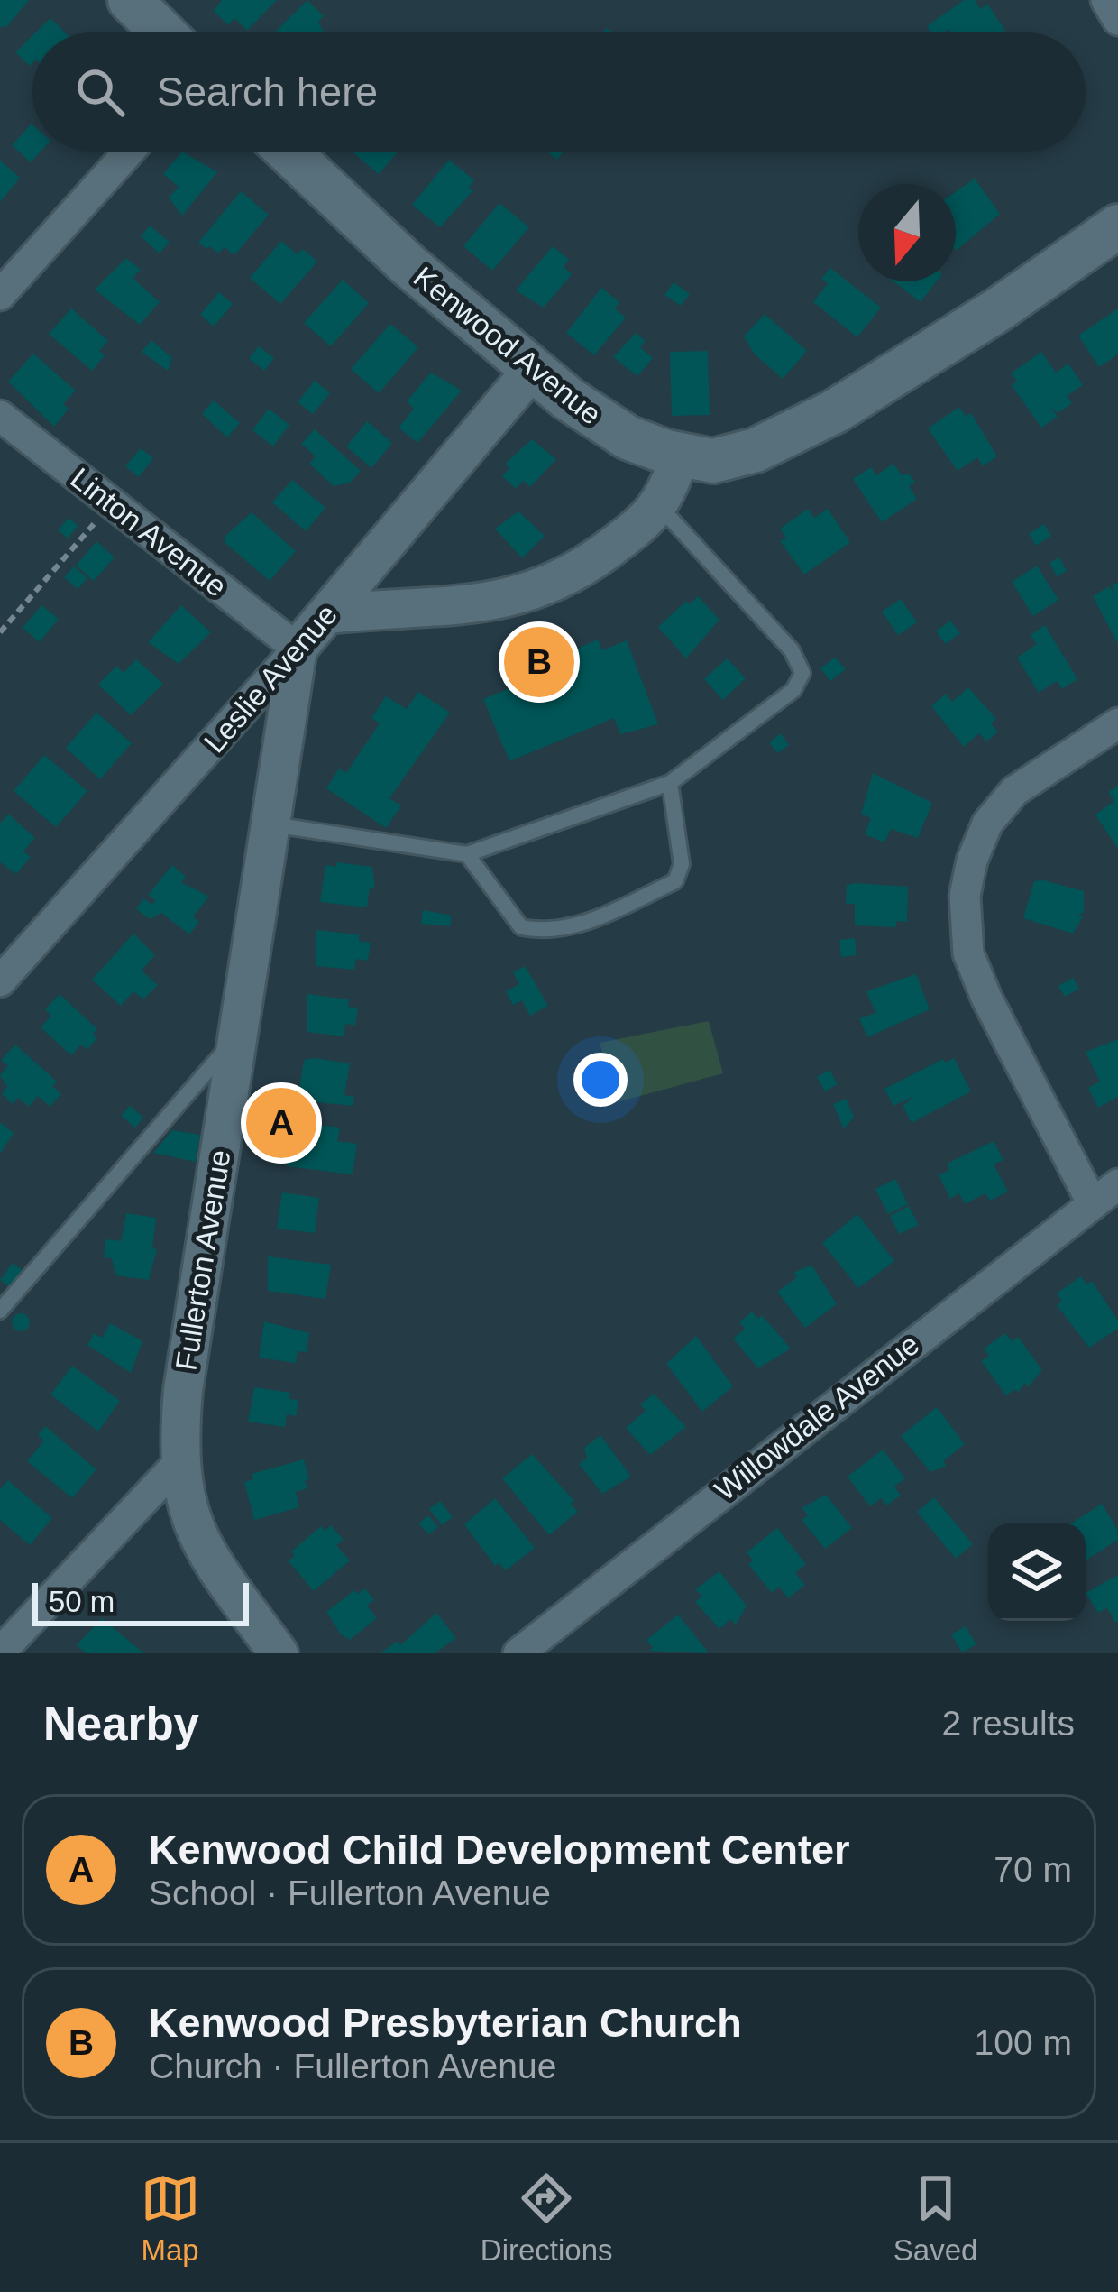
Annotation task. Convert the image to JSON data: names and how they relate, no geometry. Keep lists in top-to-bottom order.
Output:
{
  "streets": {
    "main road": ["Kenwood Avenue"],
    "street": [
      "Linton Avenue",
      "Leslie Avenue",
      "Fullerton Avenue",
      "Willowdale Avenue"
    ]
  },
  "crossings": [
    ["Kenwood Avenue", "Leslie Avenue"],
    ["Linton Avenue", "Leslie Avenue"],
    ["Linton Avenue", "Fullerton Avenue"],
    ["Leslie Avenue", "Fullerton Avenue"]
  ],
  "scale_bar": "50 m",
  "north": "bottom",
  "page": {
    "search": "Search here",
    "pins": ["B", "A"],
    "scale": "50 m",
    "heading": ["Nearby", "2 results"],
    "list": [
      {
        "mark": "A",
        "name": "Kenwood Child Development Center",
        "note": "School · Fullerton Avenue",
        "value": "70 m"
      },
      {
        "mark": "B",
        "name": "Kenwood Presbyterian Church",
        "note": "Church · Fullerton Avenue",
        "value": "100 m"
      }
    ],
    "nav": ["Map", "Directions", "Saved"]
  }
}
